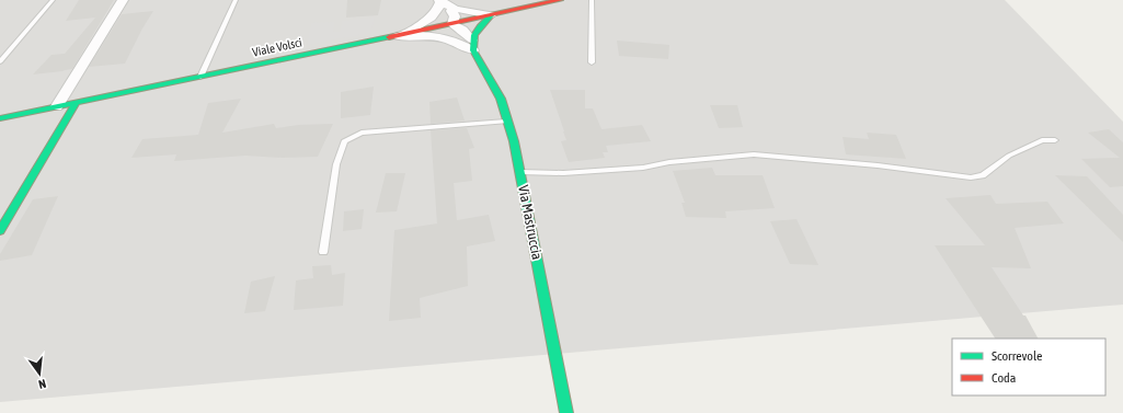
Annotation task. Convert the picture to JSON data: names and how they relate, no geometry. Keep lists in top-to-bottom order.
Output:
{
  "streets": {
    "street": ["Viale Volsci", "Via Mastruccia"]
  },
  "legend": ["Scorrevole", "Coda"],
  "north": "bottom"
}
